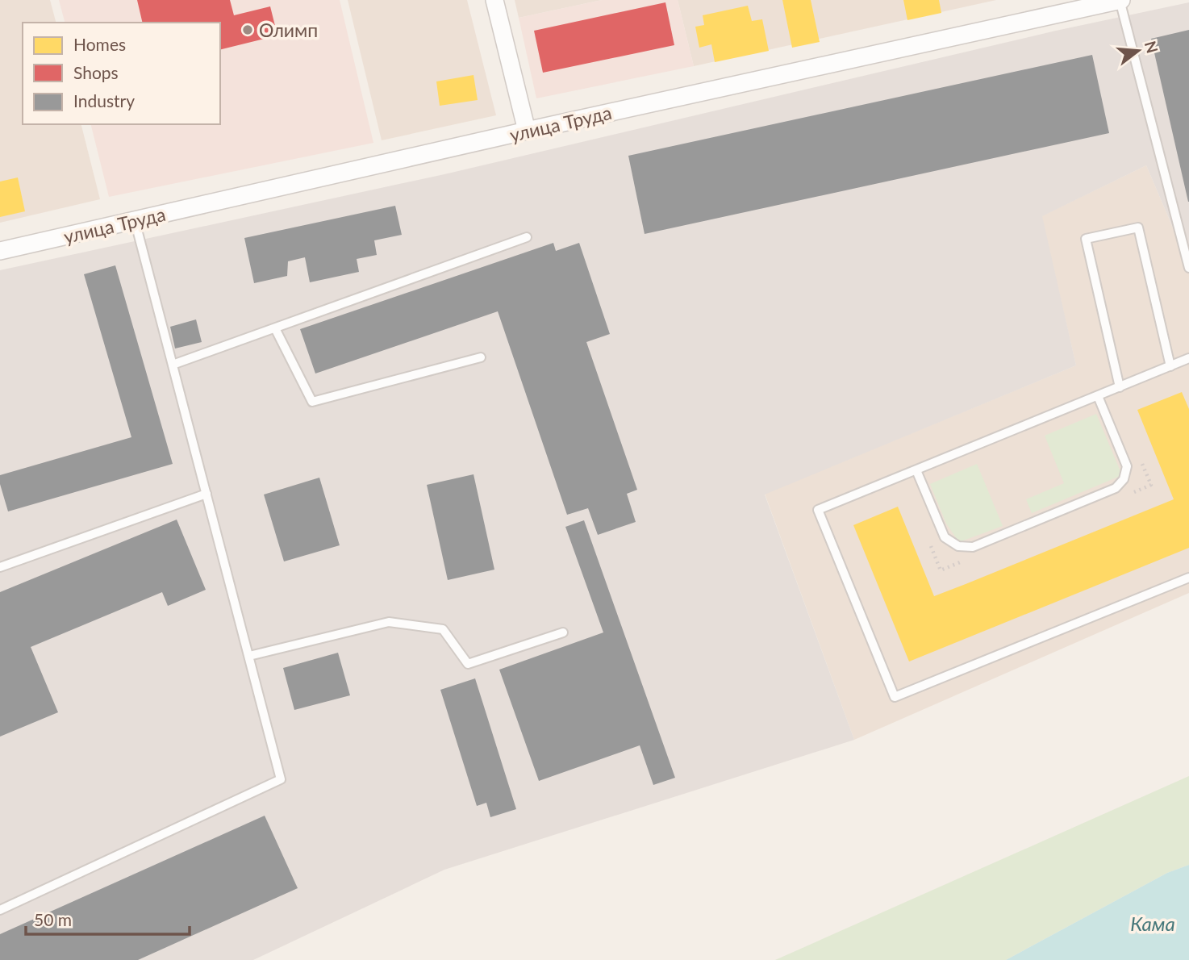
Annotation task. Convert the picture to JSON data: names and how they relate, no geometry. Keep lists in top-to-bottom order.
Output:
{
  "streets": {
    "street": ["улица Труда"]
  },
  "water": ["Кама"],
  "places": ["Олимп"],
  "legend": ["Homes", "Shops", "Industry"],
  "scale_bar": "50 m",
  "north": "right"
}
